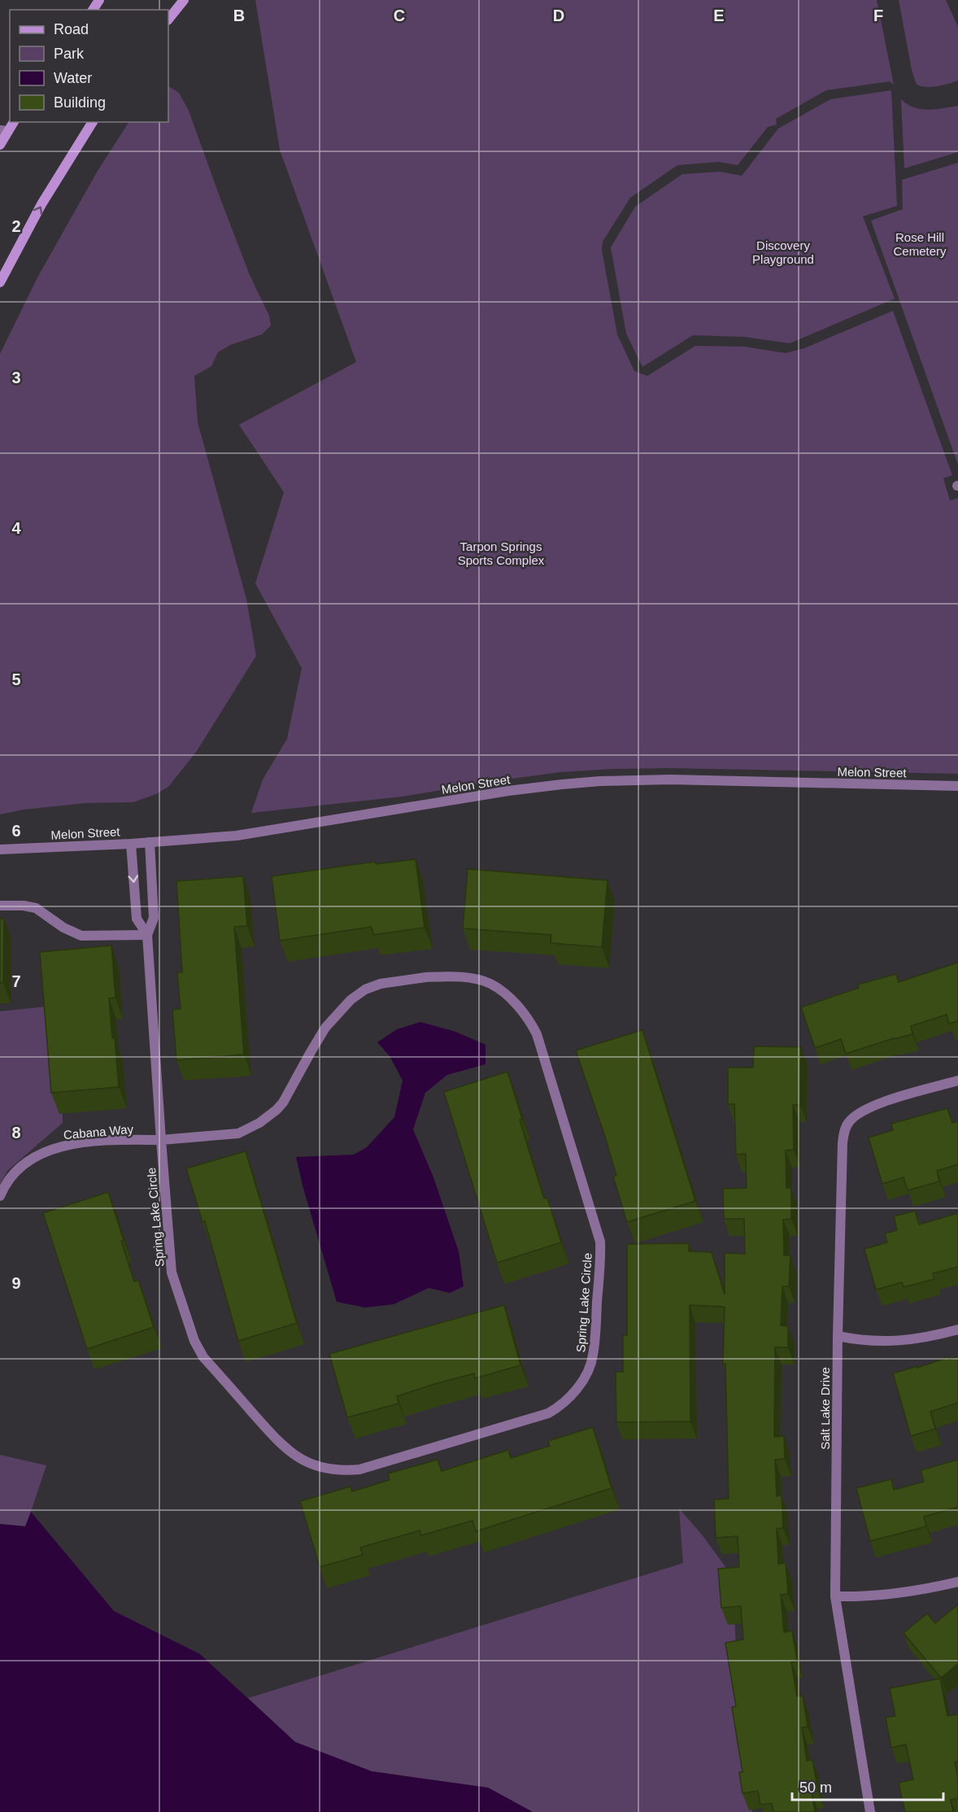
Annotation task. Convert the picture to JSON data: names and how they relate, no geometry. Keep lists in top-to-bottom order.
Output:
{
  "streets": {
    "street": [
      "Melon Street",
      "Cabana Way",
      "Spring Lake Circle",
      "Salt Lake Drive"
    ]
  },
  "crossings": [
    ["Melon Street", "Spring Lake Circle"],
    ["Cabana Way", "Spring Lake Circle"]
  ],
  "parks": ["Rose Hill Cemetery", "Discovery Playground", "Tarpon Springs Sports Complex"],
  "legend": [
    "Road",
    "Park",
    "Water",
    "Building"
  ],
  "scale_bar": "50 m",
  "grid": {
    "columns": [
      "B",
      "C",
      "D",
      "E",
      "F"
    ],
    "rows": [
      "2",
      "3",
      "4",
      "5",
      "6",
      "7",
      "8",
      "9"
    ]
  }
}
